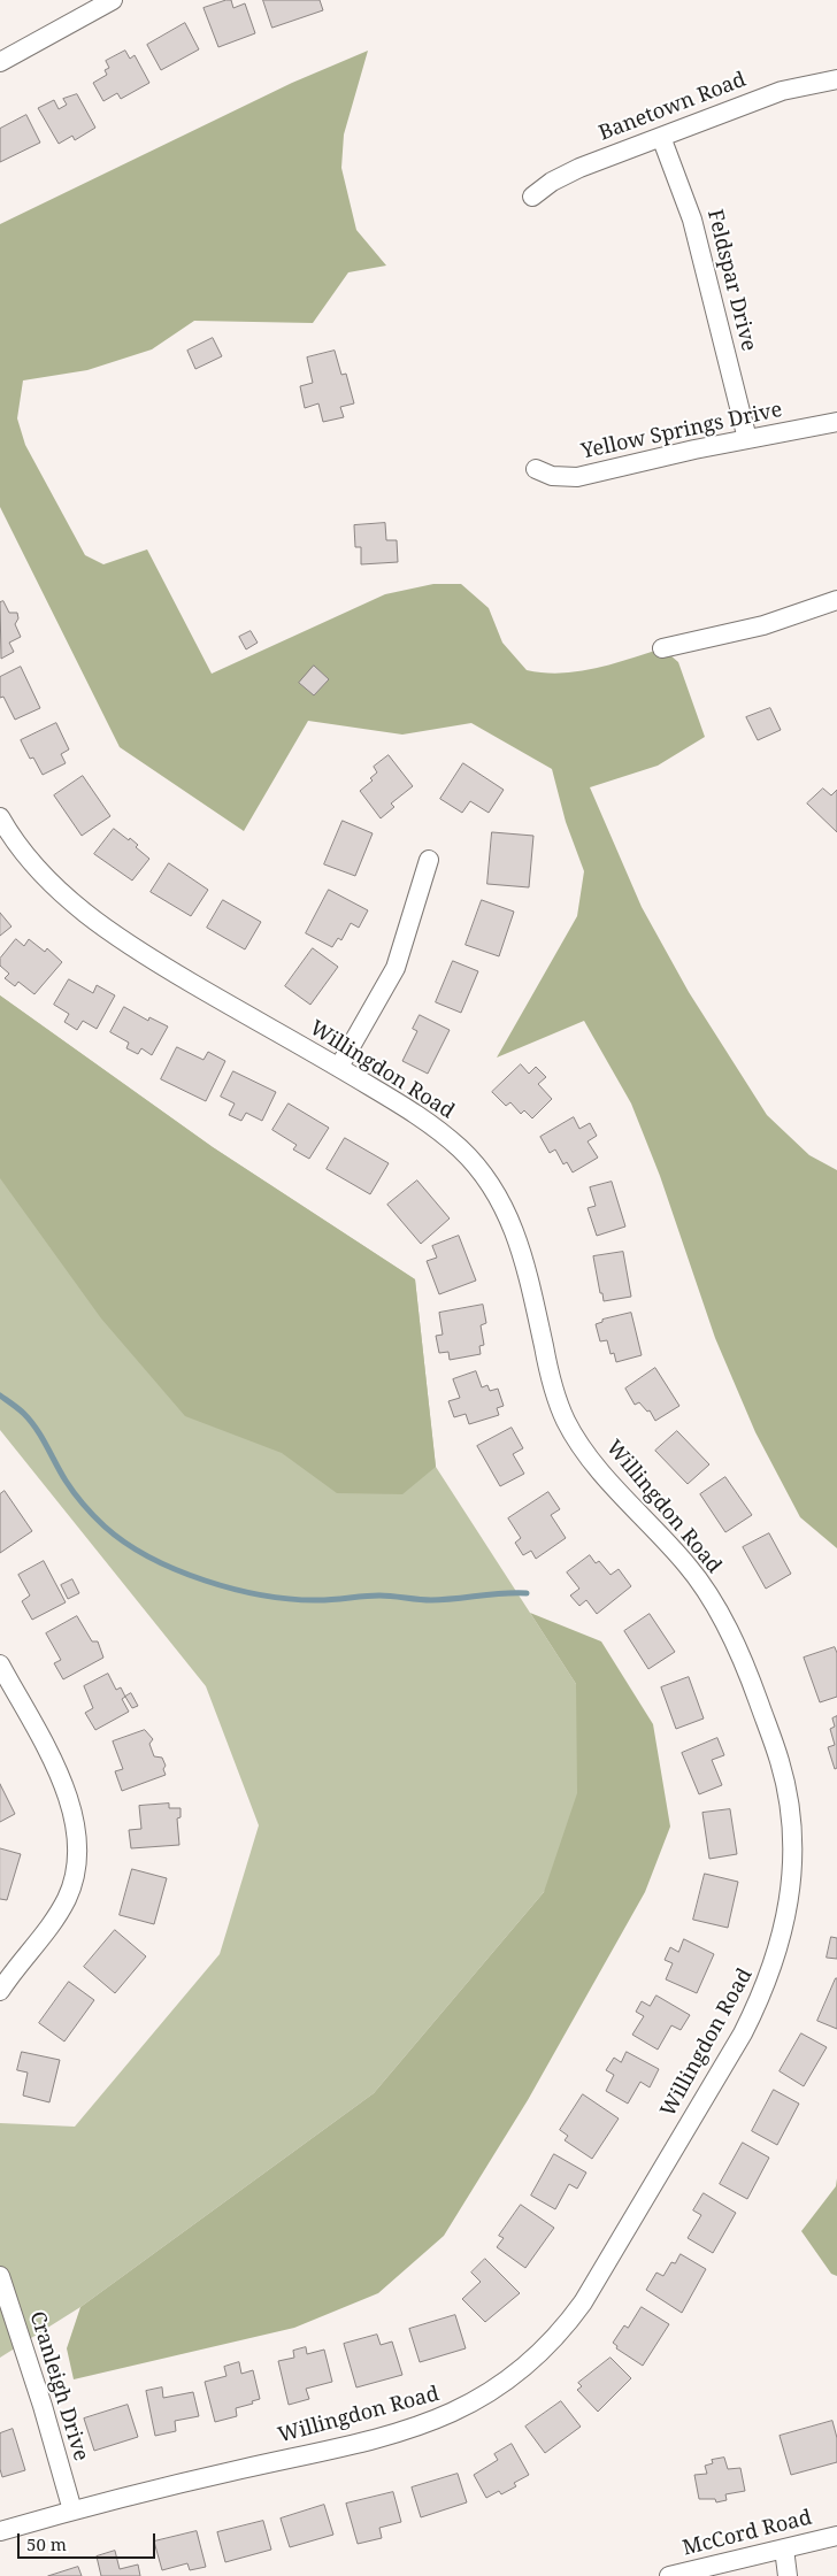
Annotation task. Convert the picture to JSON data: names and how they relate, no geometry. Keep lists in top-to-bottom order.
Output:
{
  "streets": {
    "street": [
      "Banetown Road",
      "Feldspar Drive",
      "Yellow Springs Drive",
      "Willingdon Road",
      "Cranleigh Drive",
      "McCord Road"
    ]
  },
  "crossings": [
    ["Banetown Road", "Feldspar Drive"],
    ["Feldspar Drive", "Yellow Springs Drive"],
    ["Willingdon Road", "Cranleigh Drive"]
  ],
  "scale_bar": "50 m"
}
